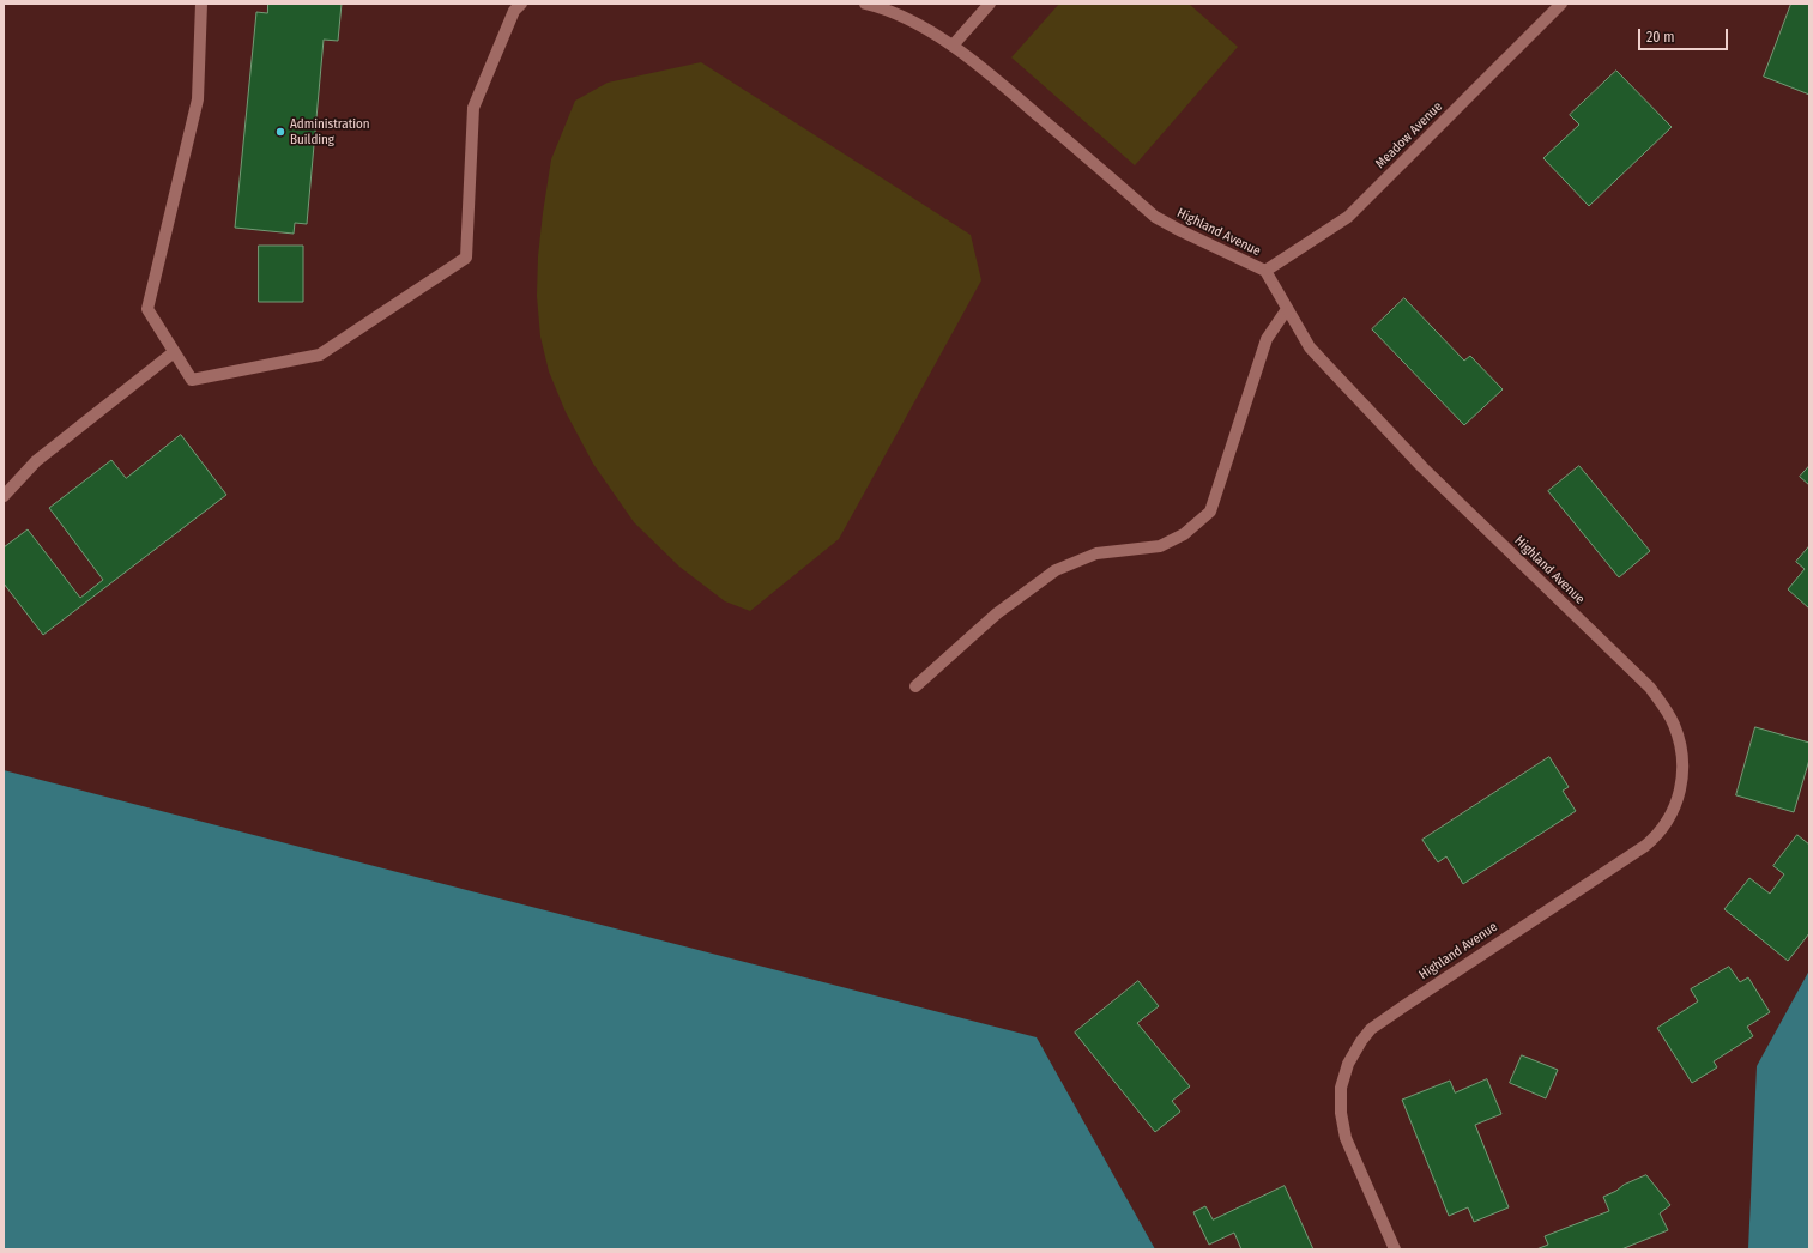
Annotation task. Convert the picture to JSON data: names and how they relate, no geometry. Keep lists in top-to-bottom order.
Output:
{
  "streets": {
    "street": ["Meadow Avenue", "Highland Avenue"]
  },
  "crossings": [
    ["Meadow Avenue", "Highland Avenue"]
  ],
  "places": ["Administration Building"],
  "scale_bar": "20 m"
}
